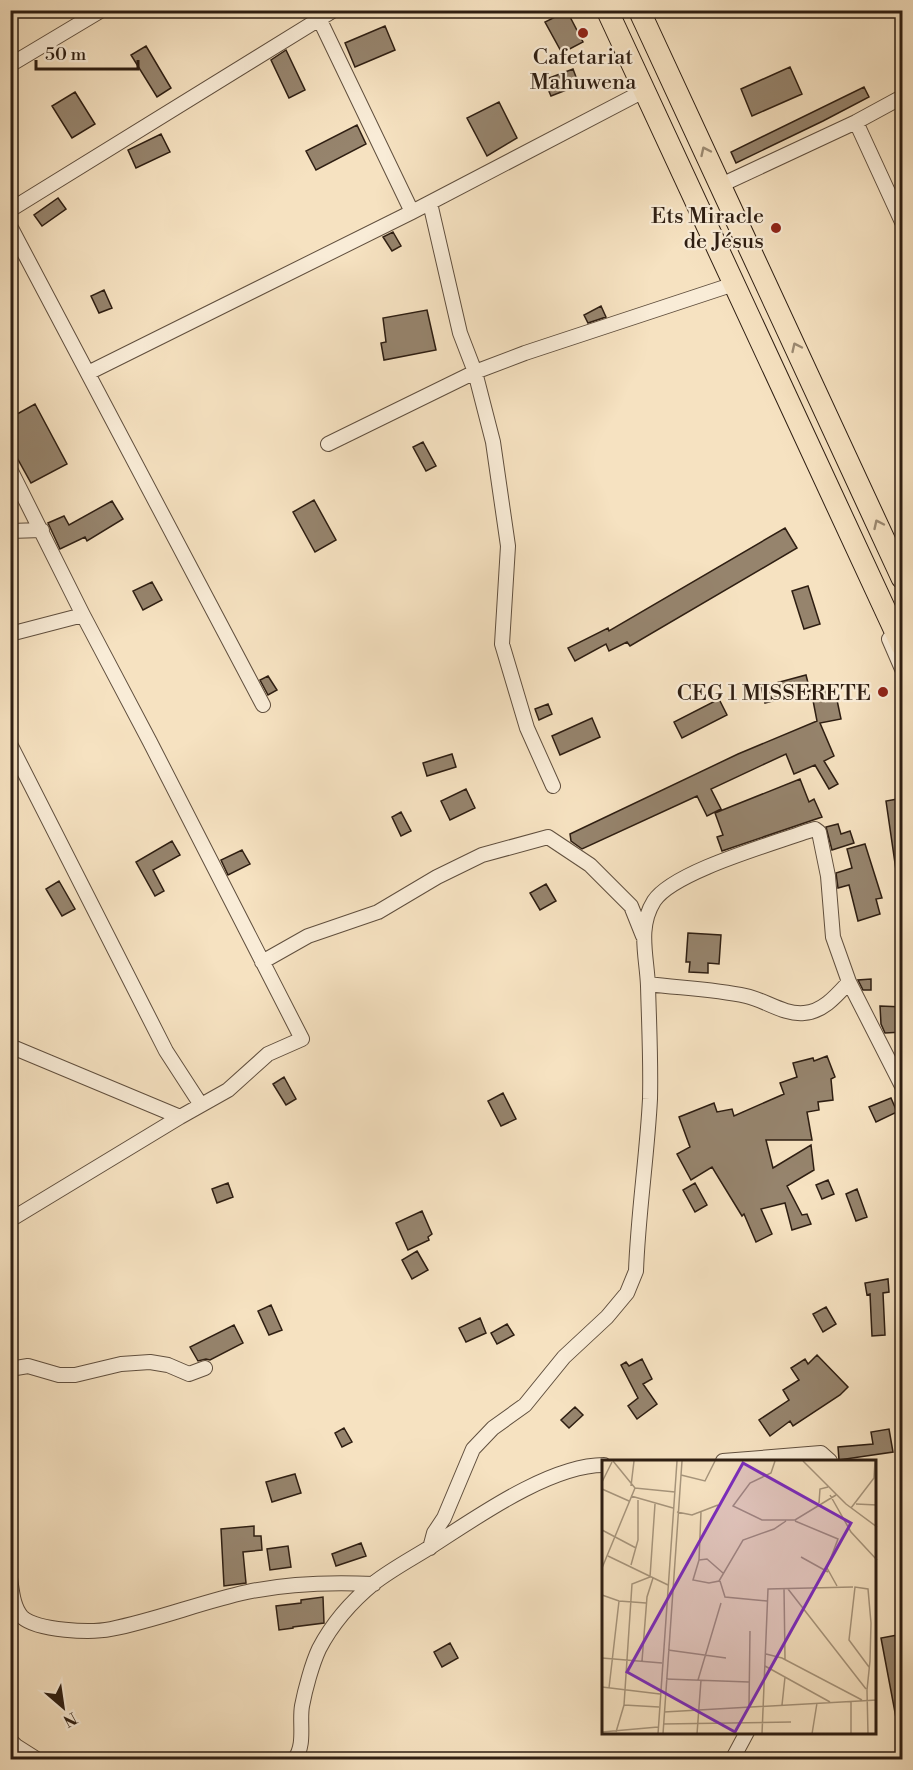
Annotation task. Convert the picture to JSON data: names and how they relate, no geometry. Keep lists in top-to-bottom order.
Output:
{
  "places": ["Cafetariat Mahuwena", "Ets Miracle de Jésus", "CEG 1 MISSERETE"],
  "scale_bar": "50 m",
  "north": "bottom right"
}
